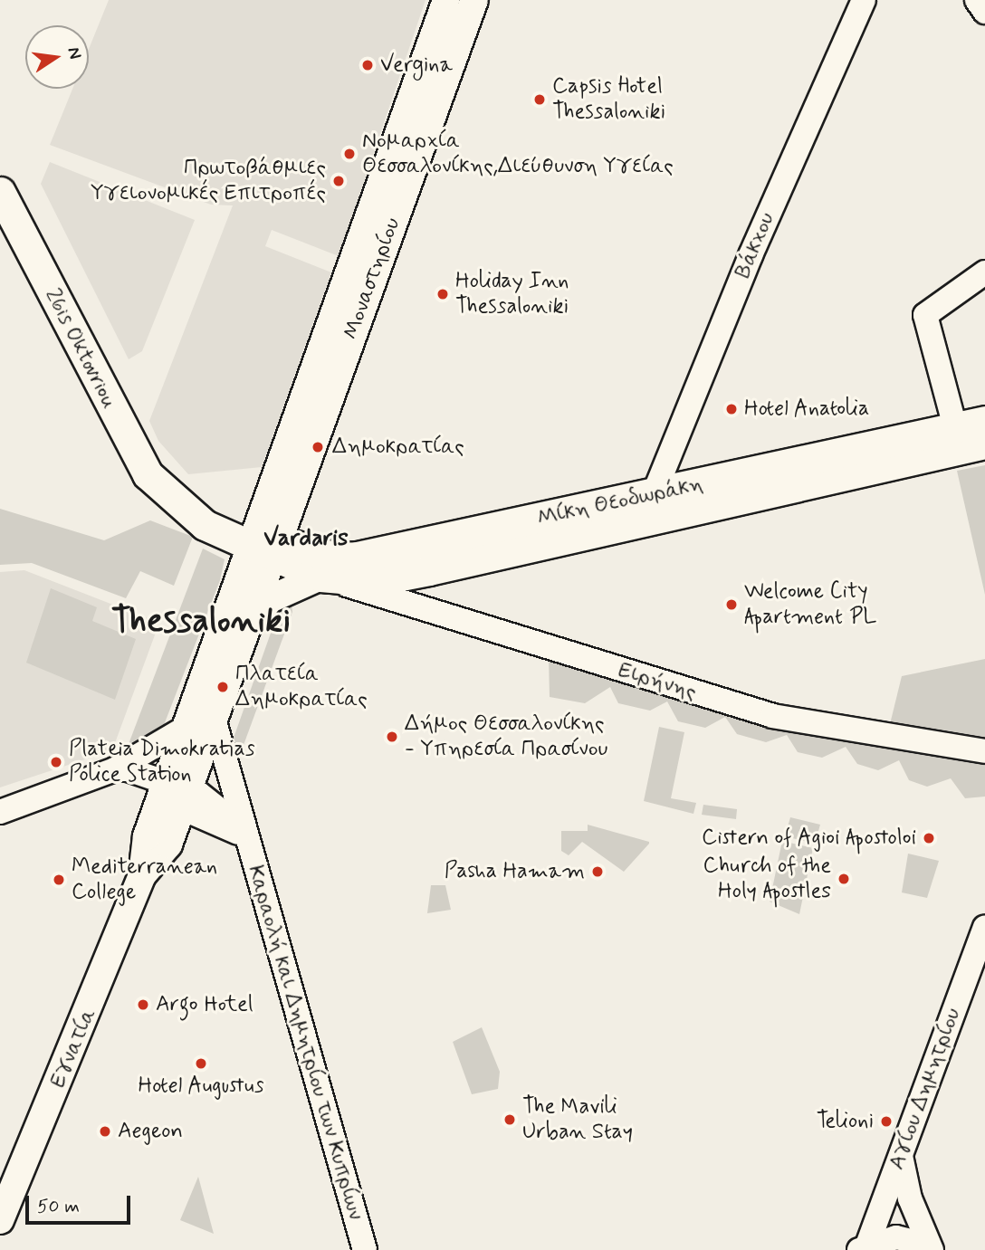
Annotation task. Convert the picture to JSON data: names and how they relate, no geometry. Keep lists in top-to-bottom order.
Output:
{
  "streets": {
    "highway": ["26is Oktovriou", "Μίκη Θεοδωράκη"],
    "main road": [
      "Βάκχου",
      "Μοναστηρίου",
      "Ειρήνης",
      "Καραολή και Δημητρίου των Κυπρίων",
      "Εγνατία",
      "Αγίου Δημητρίου"
    ]
  },
  "crossings": [
    ["Βάκχου", "Μίκη Θεοδωράκη"],
    ["Μοναστηρίου", "26is Oktovriou"],
    ["Μοναστηρίου", "Μίκη Θεοδωράκη"],
    ["Μοναστηρίου", "Εγνατία"],
    ["26is Oktovriou", "Μίκη Θεοδωράκη"],
    ["26is Oktovriou", "Εγνατία"],
    ["Μίκη Θεοδωράκη", "Ειρήνης"],
    ["Μίκη Θεοδωράκη", "Εγνατία"],
    ["Καραολή και Δημητρίου των Κυπρίων", "Εγνατία"]
  ],
  "districts": ["Vardaris", "Thessaloniki"],
  "places": [
    "Vergina",
    "Capsis Hotel Thessaloniki",
    "Νομαρχία Θεσσαλονίκης,Διεύθυνση Υγείας",
    "Πρωτοβάθμιες Υγειονομικές Επιτροπές",
    "Holiday Inn Thessaloniki",
    "Hotel Anatolia",
    "Δημοκρατίας",
    "Welcome City Apartment PL",
    "Πλατεία Δημοκρατίας",
    "Δήμος Θεσσαλονίκης - Υπηρεσία Πρασίνου",
    "Plateia Dimokratias Police Station",
    "Cistern of Agioi Apostoloi",
    "Pasha Hamam",
    "Church of the Holy Apostles",
    "Mediterranean College",
    "Argo Hotel",
    "Hotel Augustus",
    "The Mavili Urban Stay",
    "Telioni",
    "Aegeon"
  ],
  "scale_bar": "50 m",
  "north": "right"
}
